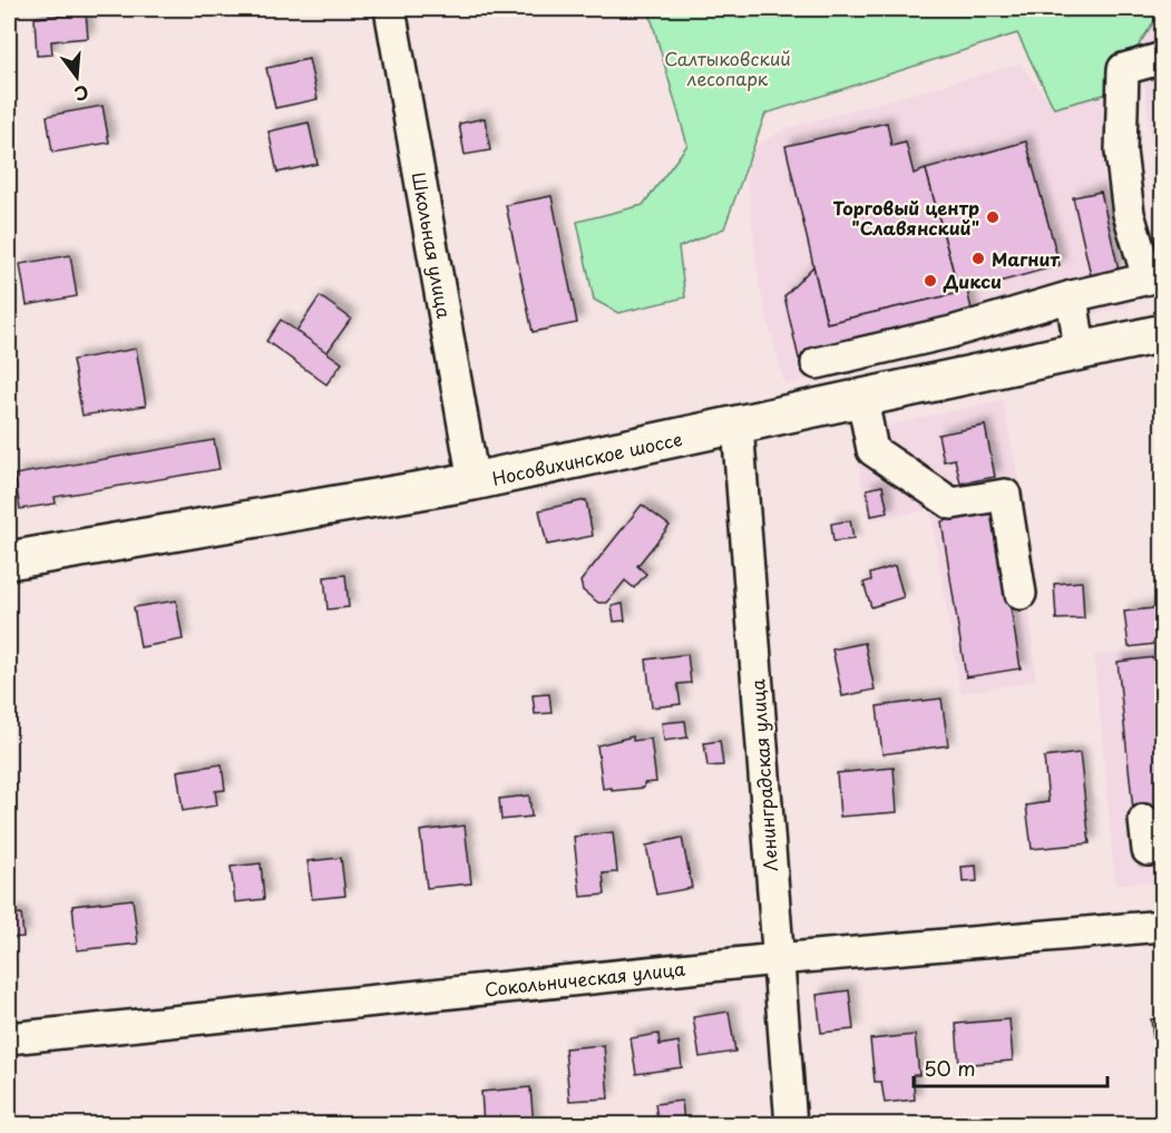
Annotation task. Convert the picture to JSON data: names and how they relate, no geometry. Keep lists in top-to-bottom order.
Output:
{
  "streets": {
    "main road": ["Носовихинское шоссе"],
    "street": ["Школьная улица", "Ленинградская улица", "Сокольническая улица"]
  },
  "crossings": [
    ["Школьная улица", "Носовихинское шоссе"],
    ["Носовихинское шоссе", "Ленинградская улица"],
    ["Ленинградская улица", "Сокольническая улица"]
  ],
  "parks": ["Салтыковский лесопарк"],
  "places": ["Торговый центр \"Славянский\"", "Магнит", "Дикси"],
  "scale_bar": "50 m",
  "north": "bottom"
}
